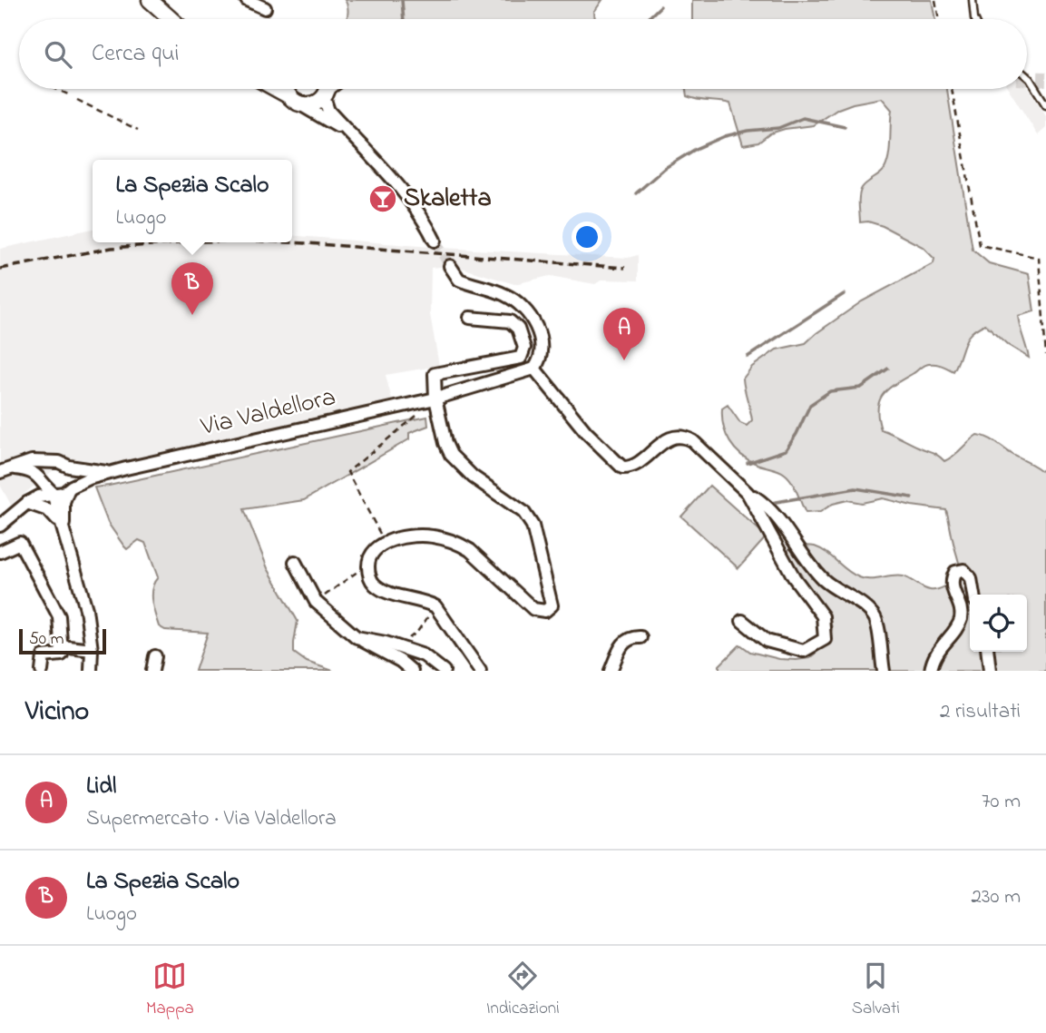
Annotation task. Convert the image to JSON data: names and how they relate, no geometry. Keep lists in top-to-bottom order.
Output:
{
  "streets": {
    "street": ["Via Valdellora"]
  },
  "places": {
    "bar": ["Skaletta"]
  },
  "scale_bar": "50 m",
  "page": {
    "search": "Cerca qui",
    "popup": ["La Spezia Scalo", "Luogo"],
    "pins": ["B", "A"],
    "scale": "50 m",
    "heading": ["Vicino", "2 risultati"],
    "list": [
      {
        "mark": "A",
        "name": "Lidl",
        "note": "Supermercato · Via Valdellora",
        "value": "70 m"
      },
      {
        "mark": "B",
        "name": "La Spezia Scalo",
        "note": "Luogo",
        "value": "230 m"
      }
    ],
    "nav": ["Mappa", "Indicazioni", "Salvati"]
  }
}
